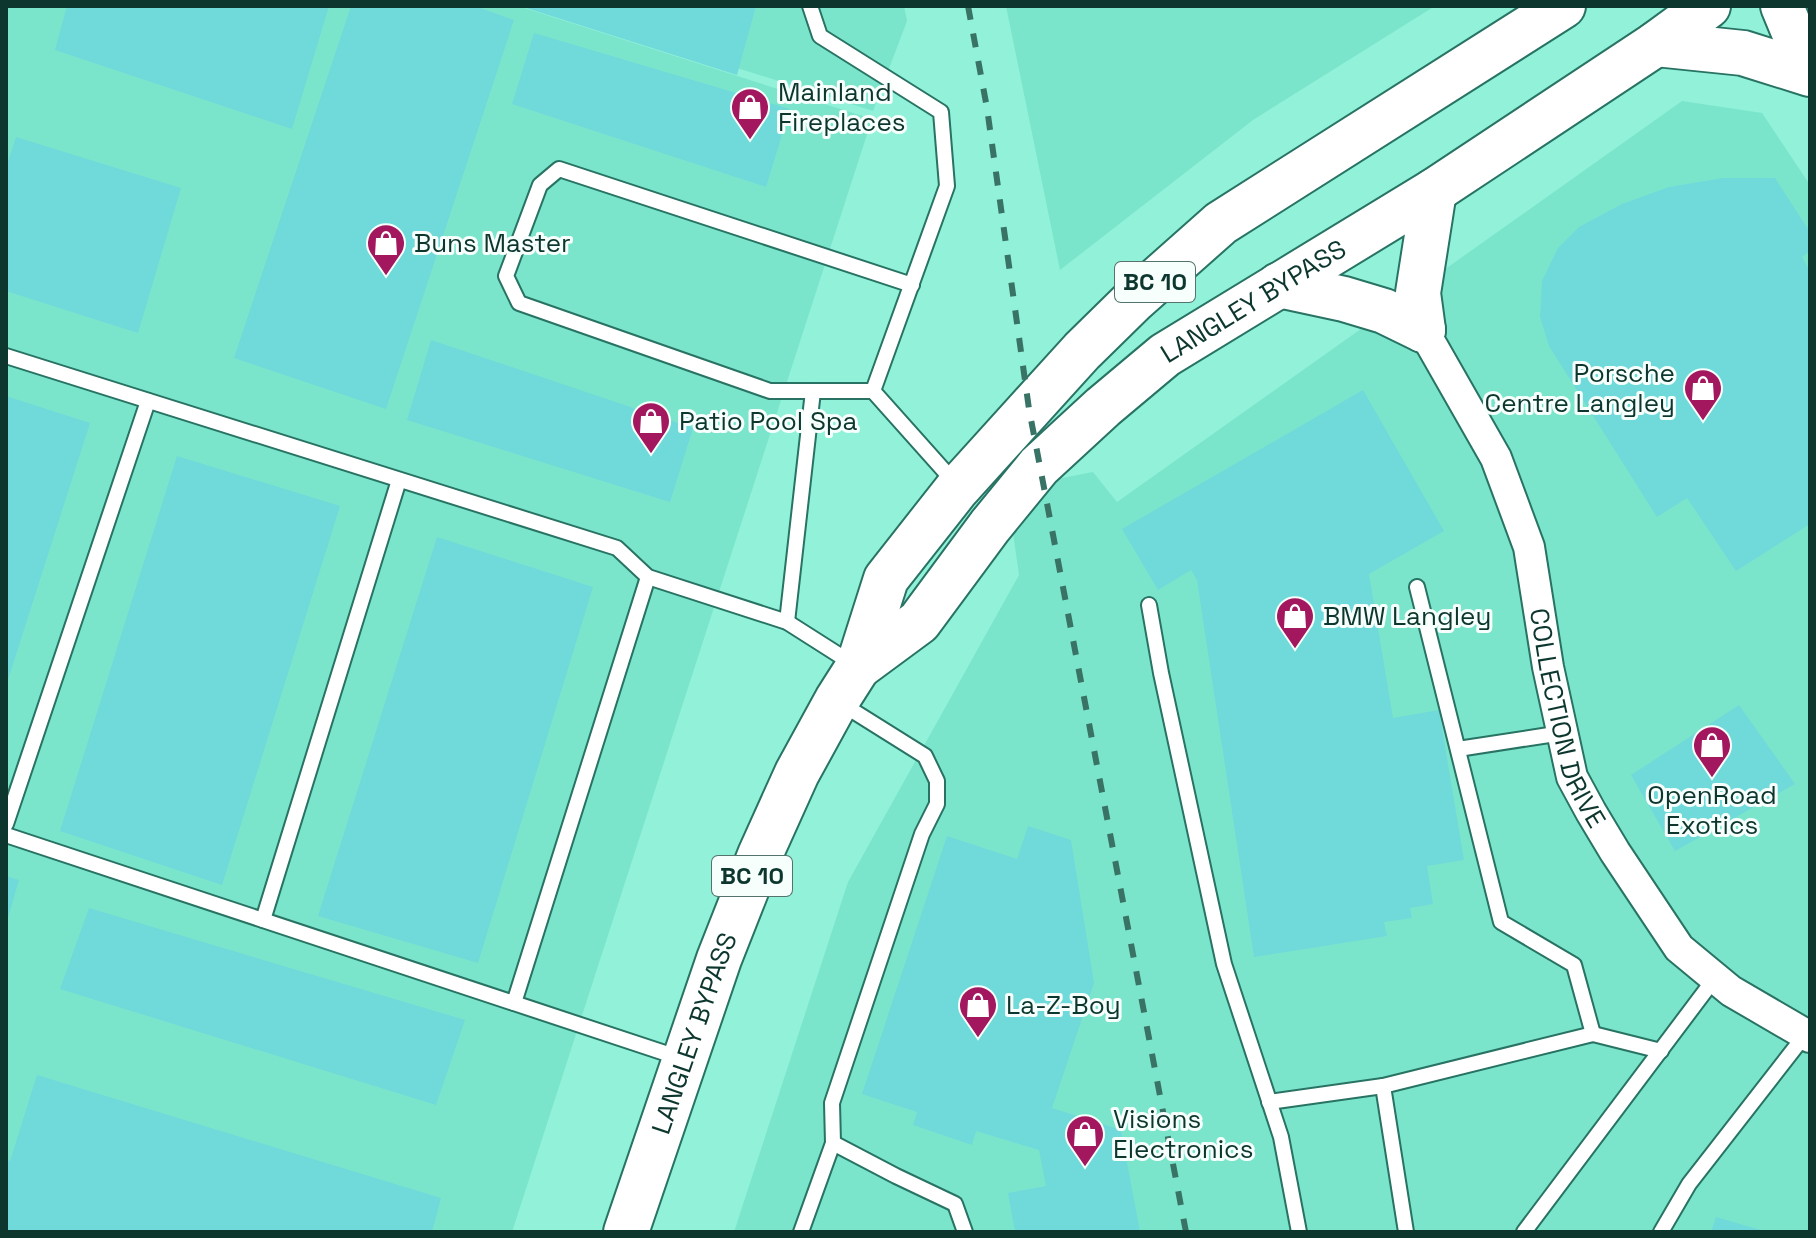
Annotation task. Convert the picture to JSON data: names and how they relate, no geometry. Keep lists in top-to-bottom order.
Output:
{
  "streets": {
    "highway": ["BC 10", "LANGLEY BYPASS"],
    "street": ["COLLECTION DRIVE"]
  },
  "places": {
    "shop": [
      "Mainland Fireplaces",
      "Buns Master",
      "Porsche Centre Langley",
      "Patio Pool Spa",
      "BMW Langley",
      "OpenRoad Exotics",
      "La-Z-Boy",
      "Visions Electronics"
    ]
  }
}
